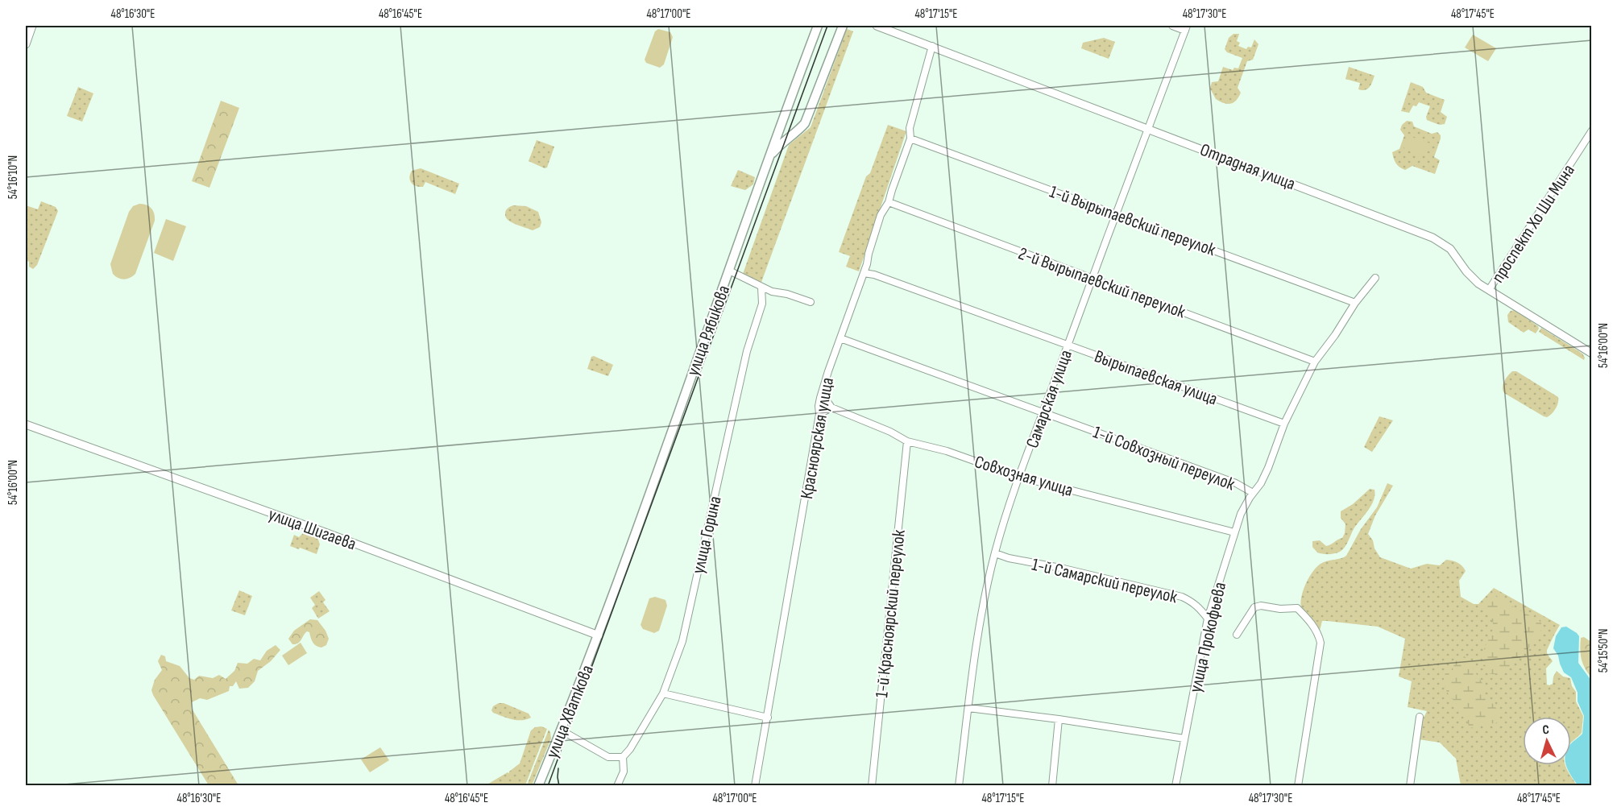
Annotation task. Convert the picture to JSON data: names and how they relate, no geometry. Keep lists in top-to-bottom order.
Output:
{
  "streets": {
    "main road": ["улица Рябикова", "улица Хваткова"],
    "street": [
      "Отрадная улица",
      "1-й Вырыпаевский переулок",
      "проспект Хо Ши Мина",
      "2-й Вырыпаевский переулок",
      "Вырыпаевская улица",
      "Самарская улица",
      "Красноярская улица",
      "1-й Совхозный переулок",
      "Совхозная улица",
      "улица Шигаева",
      "улица Горина",
      "1-й Самарский переулок",
      "1-й Красноярский переулок",
      "улица Прокофьева"
    ]
  },
  "crossings": [
    ["Отрадная улица", "проспект Хо Ши Мина"],
    ["Отрадная улица", "Самарская улица"],
    ["Отрадная улица", "Красноярская улица"],
    ["1-й Вырыпаевский переулок", "Самарская улица"],
    ["1-й Вырыпаевский переулок", "Красноярская улица"],
    ["1-й Вырыпаевский переулок", "1-й Совхозный переулок"],
    ["2-й Вырыпаевский переулок", "Самарская улица"],
    ["2-й Вырыпаевский переулок", "Красноярская улица"],
    ["2-й Вырыпаевский переулок", "1-й Совхозный переулок"],
    ["улица Рябикова", "улица Шигаева"],
    ["улица Рябикова", "улица Хваткова"],
    ["Вырыпаевская улица", "Самарская улица"],
    ["Вырыпаевская улица", "Красноярская улица"],
    ["Вырыпаевская улица", "1-й Совхозный переулок"],
    ["Самарская улица", "1-й Совхозный переулок"],
    ["Самарская улица", "Совхозная улица"],
    ["Самарская улица", "1-й Самарский переулок"],
    ["Красноярская улица", "1-й Совхозный переулок"],
    ["1-й Совхозный переулок", "улица Прокофьева"],
    ["Совхозная улица", "1-й Красноярский переулок"],
    ["Совхозная улица", "улица Прокофьева"],
    ["улица Шигаева", "улица Хваткова"],
    ["1-й Самарский переулок", "улица Прокофьева"]
  ],
  "north": "top",
  "coordinates": [
    "48°16'30\"E",
    "48°16'45\"E",
    "48°17'00\"E",
    "48°17'15\"E",
    "48°17'30\"E",
    "48°17'45\"E",
    "54°16'10\"N",
    "54°16'00\"N",
    "54°15'50\"N"
  ]
}
